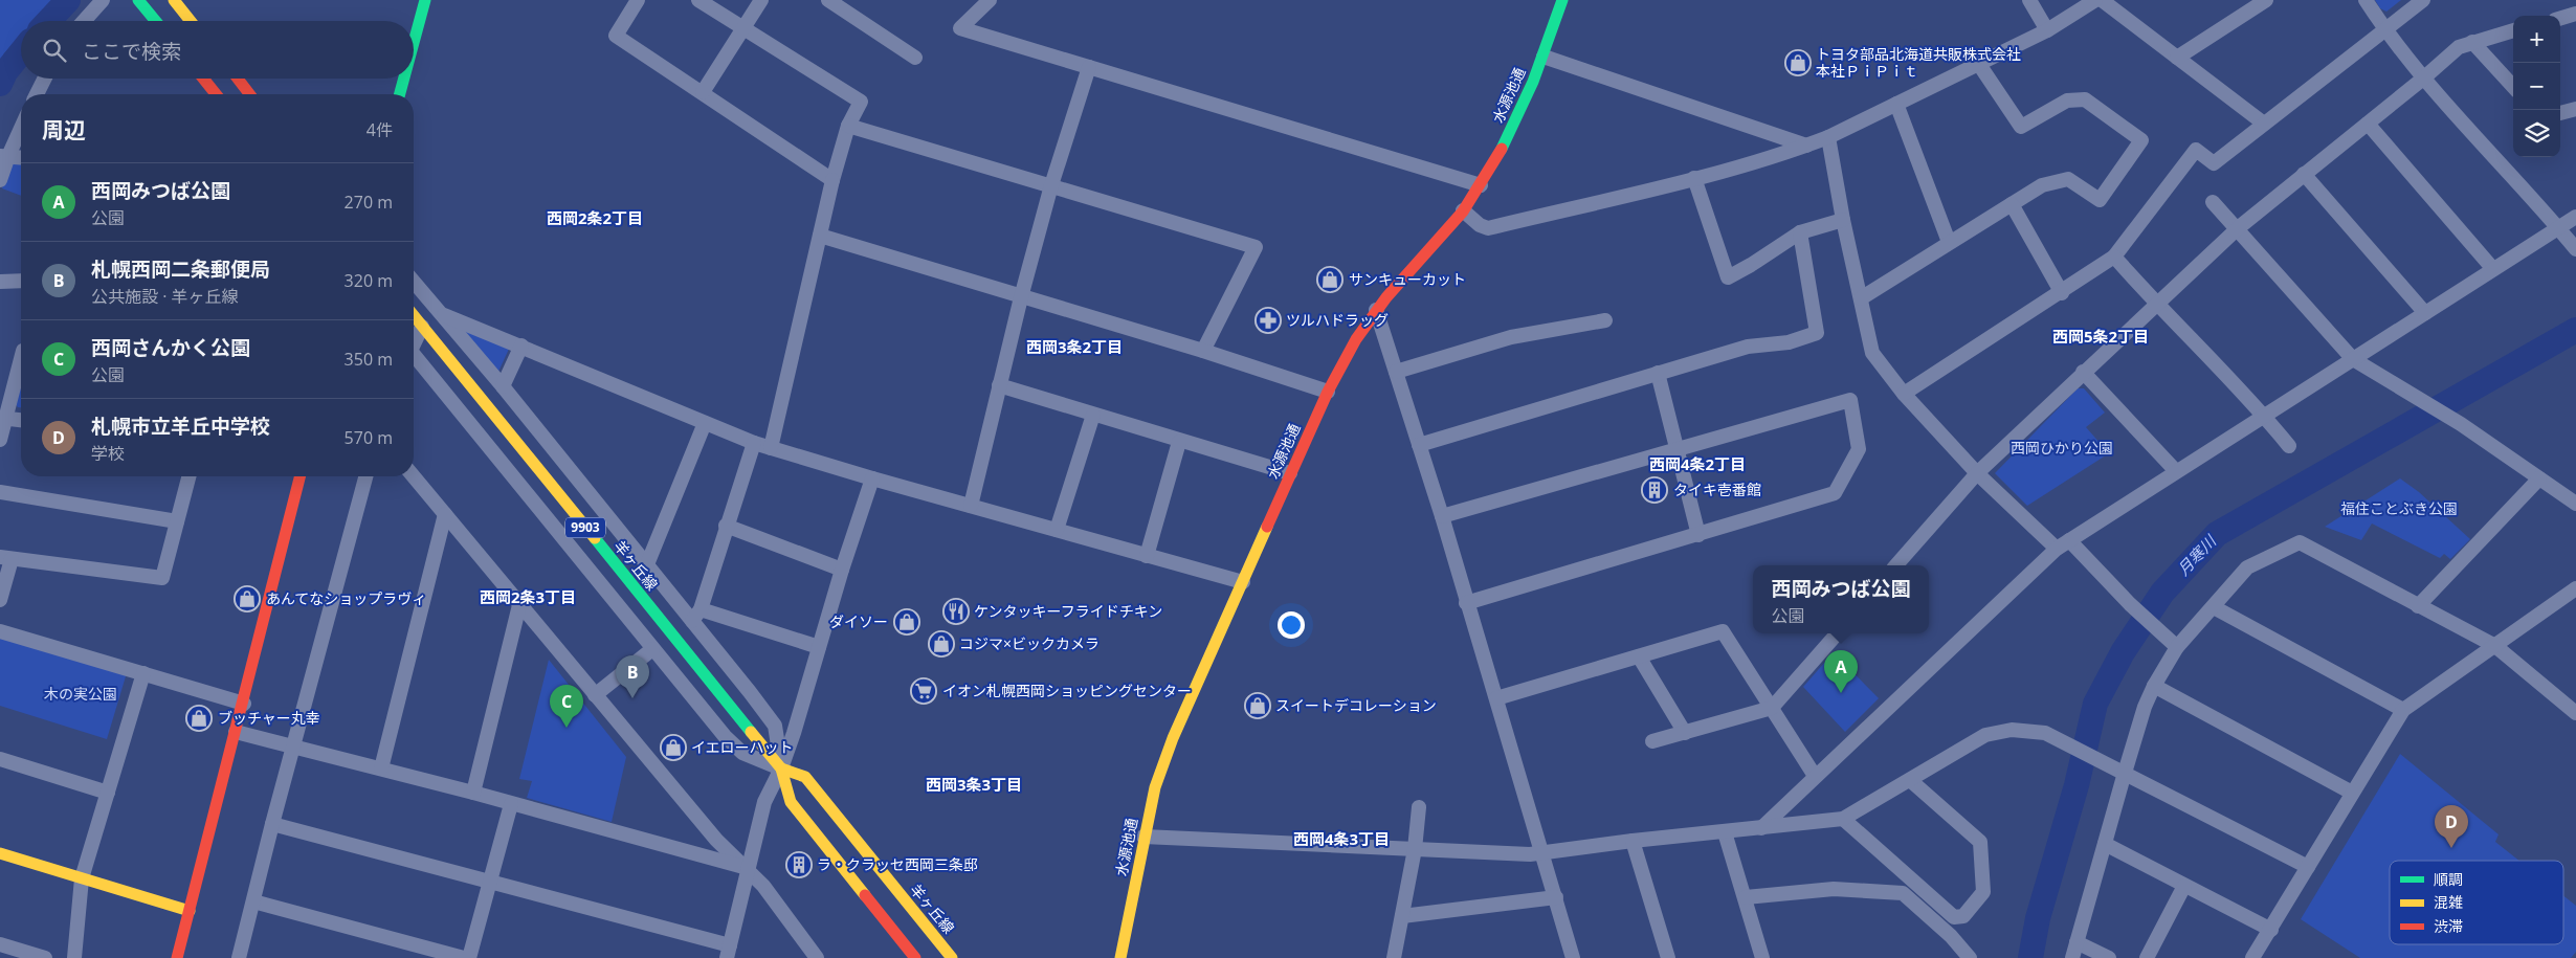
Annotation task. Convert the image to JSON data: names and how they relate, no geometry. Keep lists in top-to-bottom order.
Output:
{
  "streets": {
    "street": ["水源池通", "9903", "羊ヶ丘線"]
  },
  "districts": [
    "西岡2条2丁目",
    "西岡5条2丁目",
    "西岡3条2丁目",
    "西岡4条2丁目",
    "西岡2条3丁目",
    "西岡3条3丁目",
    "西岡4条3丁目"
  ],
  "water": ["月寒川"],
  "parks": ["西岡ひかり公園", "福住ことぶき公園", "木の実公園"],
  "places": {
    "shop": [
      "トヨタ部品北海道共販株式会社 本社ＰｉＰｉｔ",
      "サンキューカット",
      "あんてなショップラヴィ",
      "ダイソー",
      "コジマ×ビックカメラ",
      "スイートデコレーション",
      "ブッチャー丸幸",
      "イエローハット"
    ],
    "pharmacy": ["ツルハドラッグ"],
    "building": ["タイキ壱番館", "ラ・クラッセ西岡三条邸"],
    "restaurant": ["ケンタッキーフライドチキン"],
    "supermarket": ["イオン札幌西岡ショッピングセンター"]
  },
  "legend": ["順調", "混雑", "渋滞"],
  "page": {
    "map_buttons": ["+", "−"],
    "search": "ここで検索",
    "heading": ["周辺", "4件"],
    "list": [
      {
        "mark": "A",
        "name": "西岡みつば公園",
        "note": "公園",
        "value": "270 m"
      },
      {
        "mark": "B",
        "name": "札幌西岡二条郵便局",
        "note": "公共施設 · 羊ヶ丘線",
        "value": "320 m"
      },
      {
        "mark": "C",
        "name": "西岡さんかく公園",
        "note": "公園",
        "value": "350 m"
      },
      {
        "mark": "D",
        "name": "札幌市立羊丘中学校",
        "note": "学校",
        "value": "570 m"
      }
    ],
    "popup": ["西岡みつば公園", "公園"],
    "pins": [
      "A",
      "B",
      "C",
      "D"
    ]
  }
}
